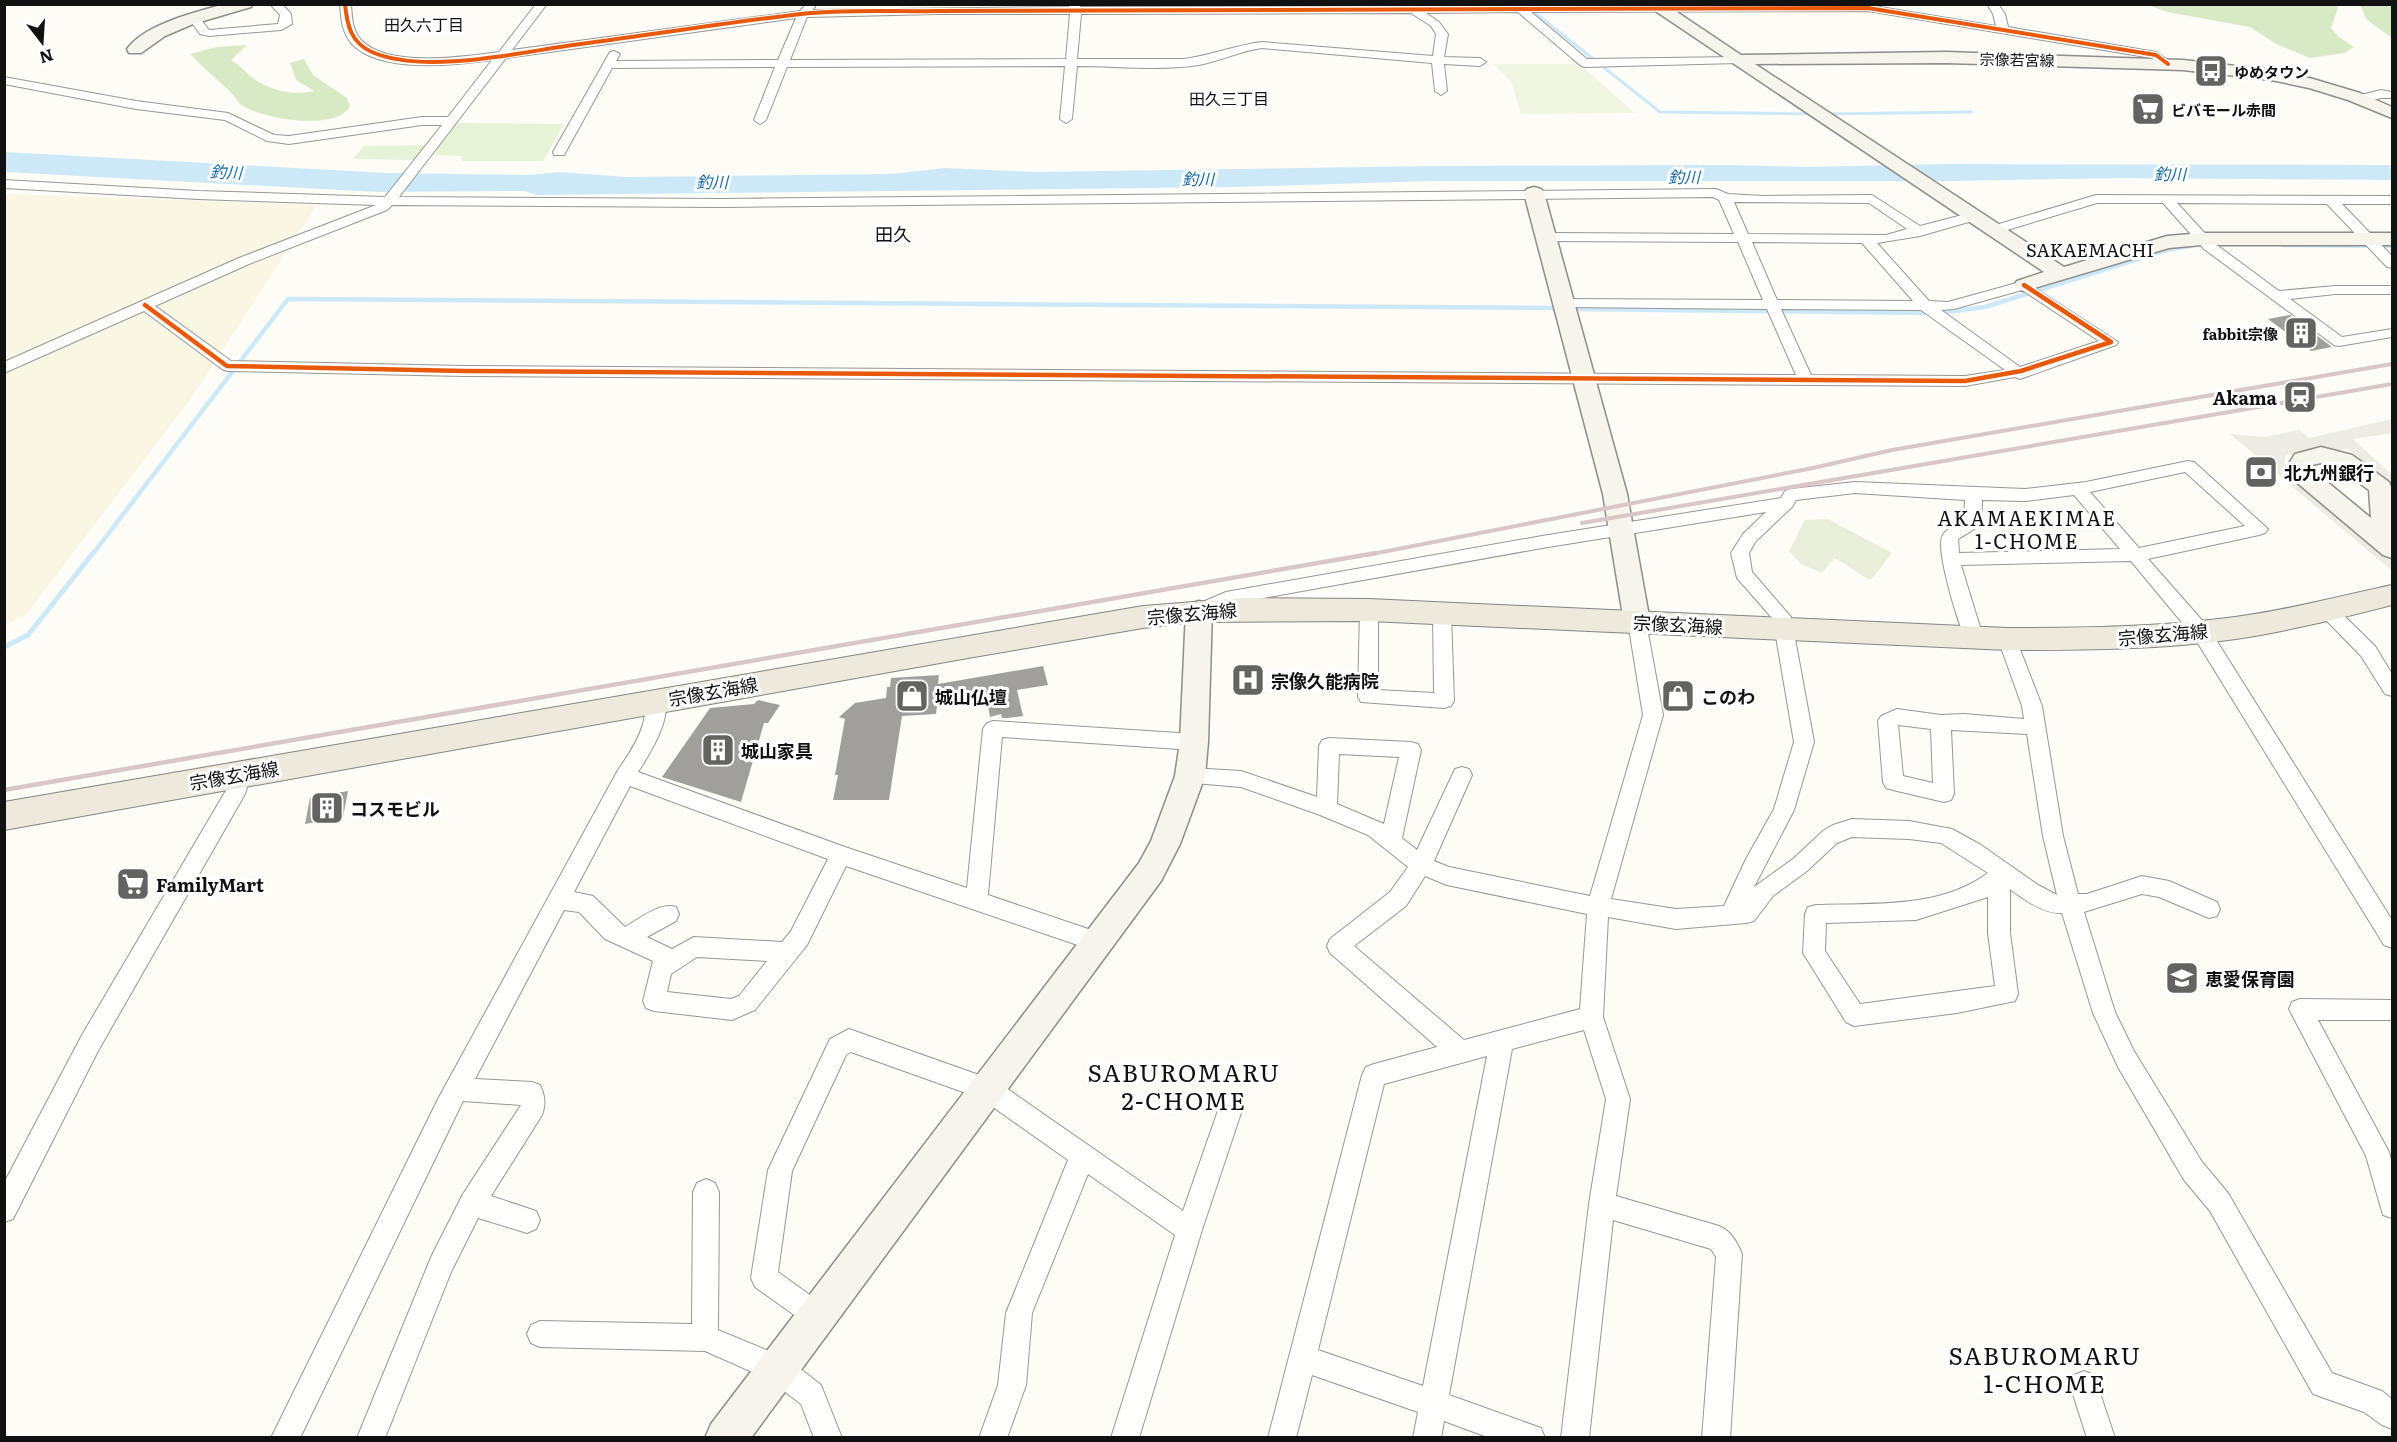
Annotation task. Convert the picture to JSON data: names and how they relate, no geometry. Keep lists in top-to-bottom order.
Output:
{
  "streets": {
    "main road": ["宗像玄海線"],
    "street": ["宗像若宮線"]
  },
  "districts": [
    "田久六丁目",
    "田久三丁目",
    "田久",
    "SAKAEMACHI",
    "AKAMAEKIMAE 1-CHOME",
    "SABUROMARU 2-CHOME",
    "SABUROMARU 1-CHOME"
  ],
  "water": ["釣川"],
  "places": {
    "bus stop": ["ゆめタウン"],
    "supermarket": ["ビバモール赤間", "FamilyMart"],
    "building": ["fabbit宗像", "城山家具", "コスモビル"],
    "station": ["Akama"],
    "bank": ["北九州銀行"],
    "hospital": ["宗像久能病院"],
    "shop": ["城山仏壇", "このわ"],
    "school or university": ["恵愛保育園"]
  },
  "north": "bottom"
}
